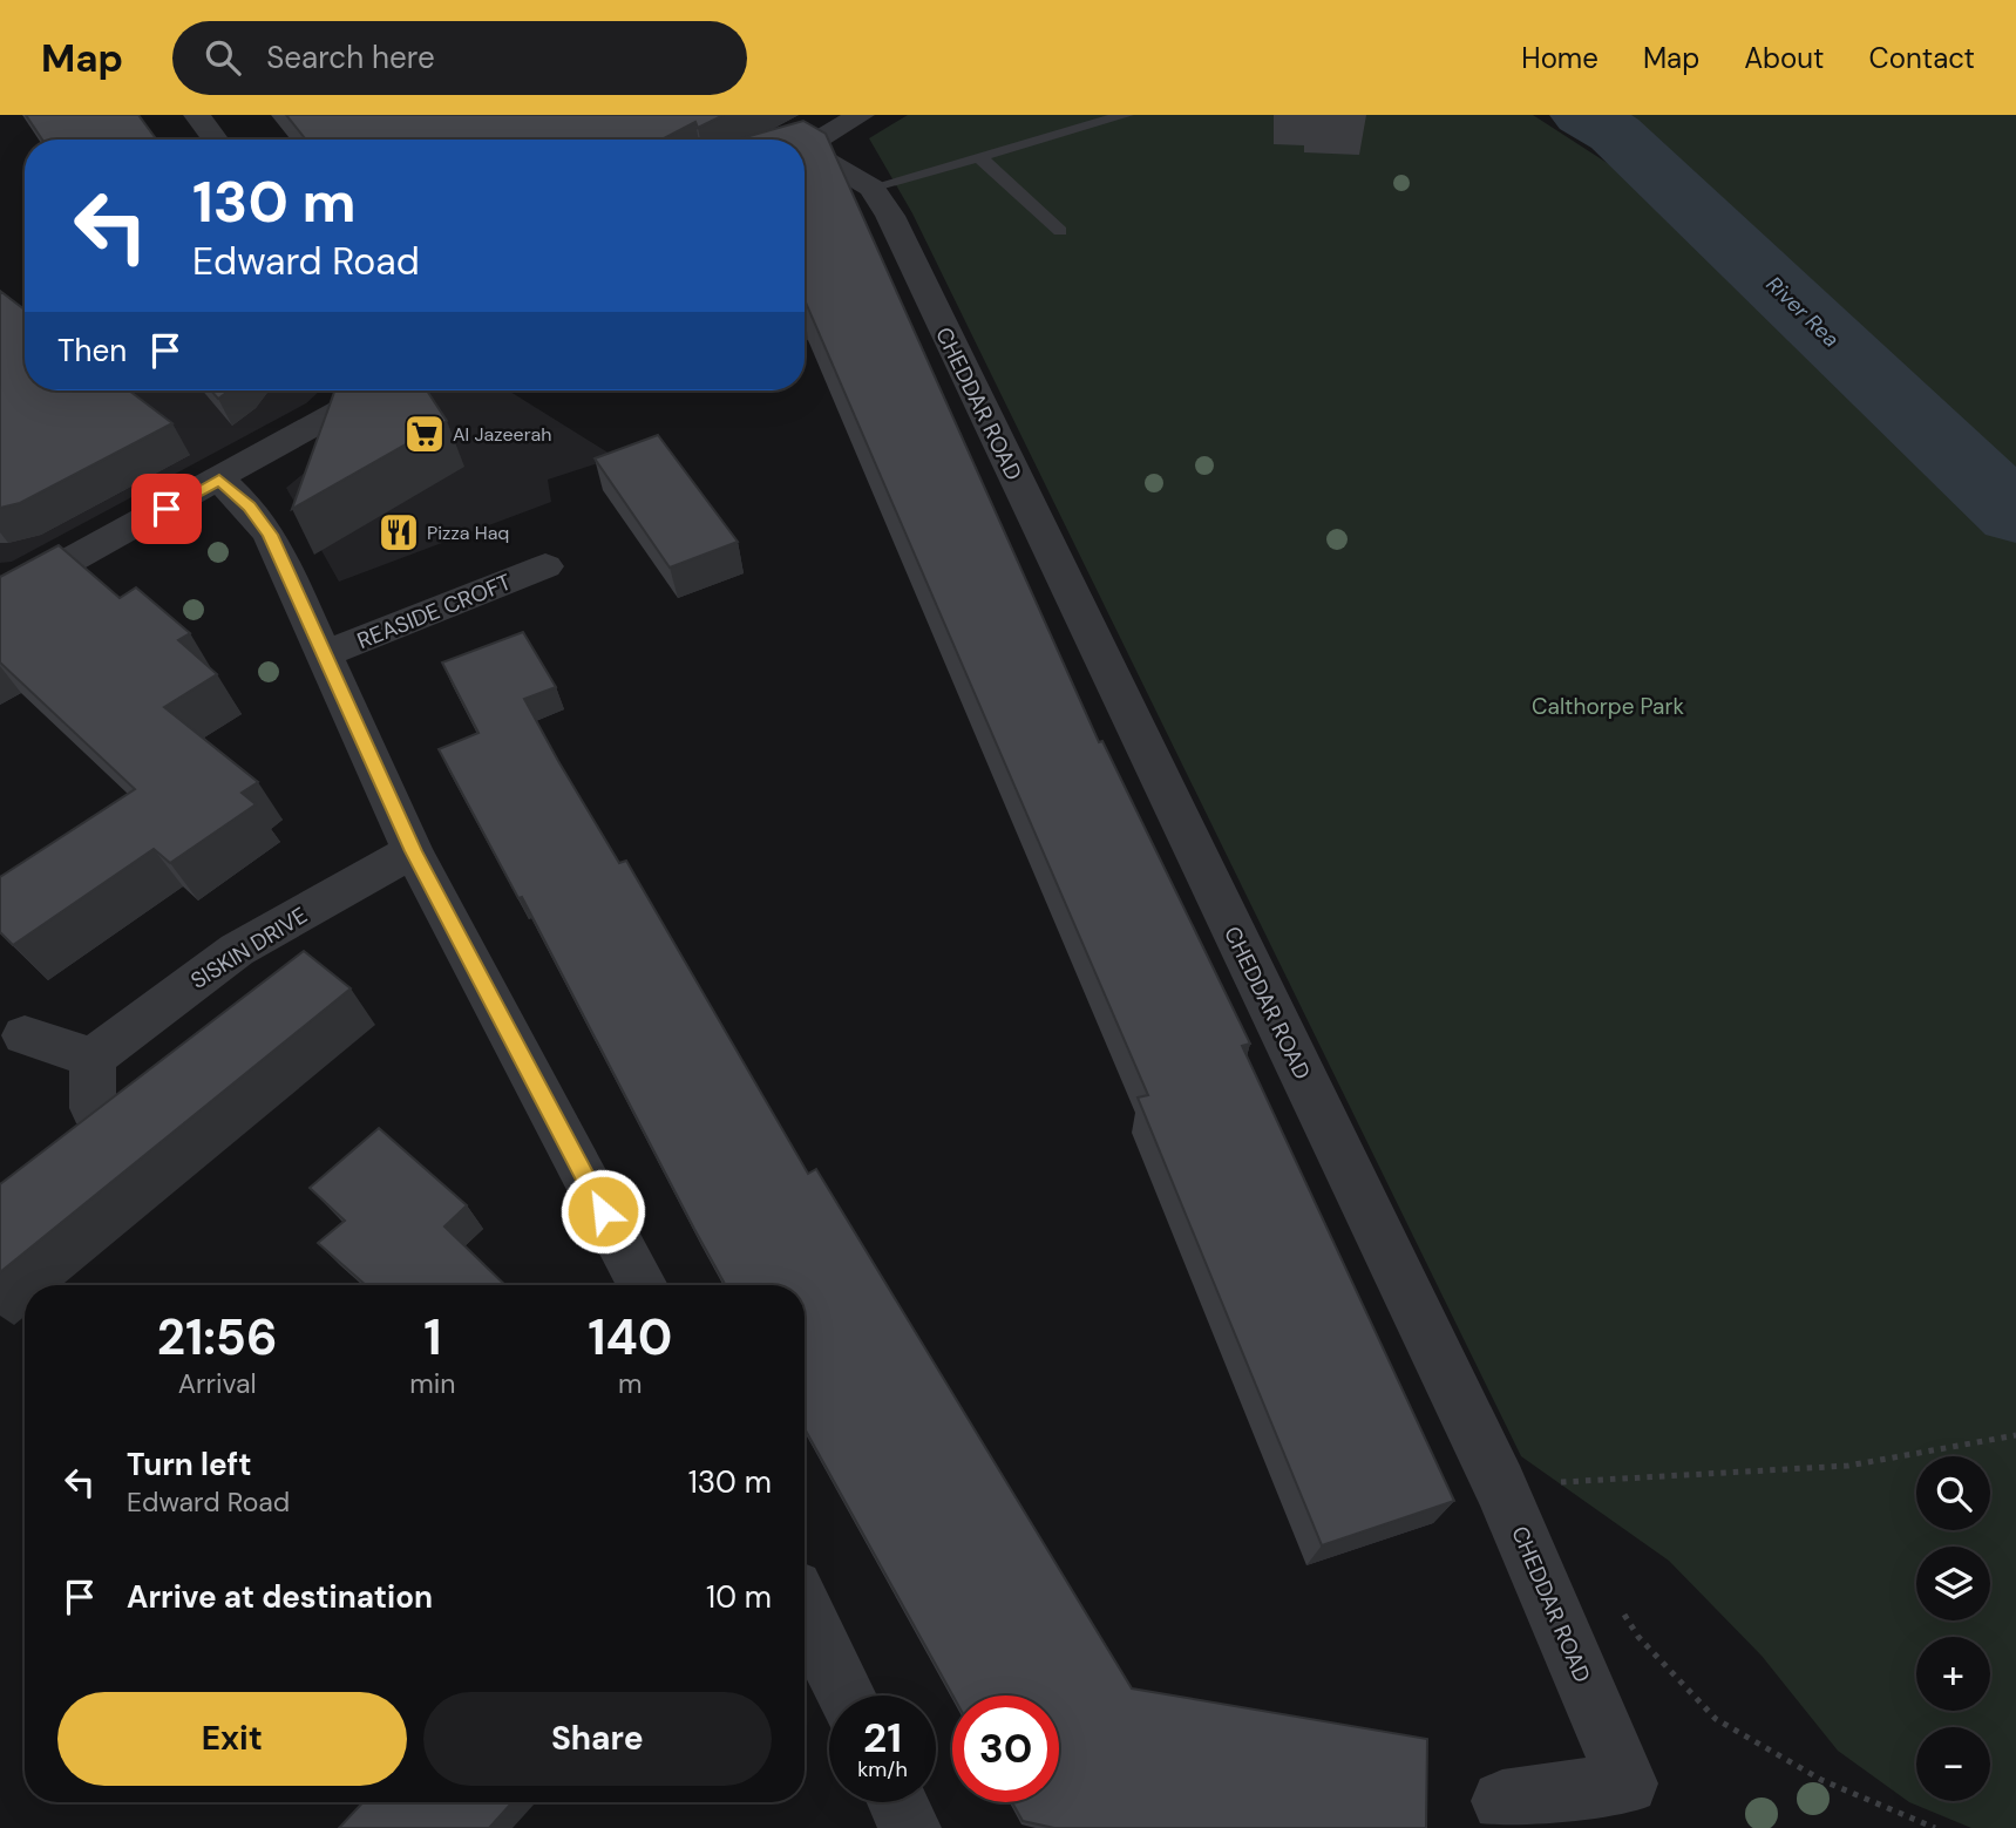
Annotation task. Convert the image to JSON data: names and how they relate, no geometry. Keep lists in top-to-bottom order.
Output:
{
  "streets": {
    "street": ["CHEDDAR ROAD", "REASIDE CROFT", "SISKIN DRIVE"]
  },
  "water": ["River Rea"],
  "parks": ["Calthorpe Park"],
  "places": {
    "supermarket": ["Al Jazeerah"],
    "restaurant": ["Pizza Haq"]
  },
  "page": {
    "header": "Map",
    "search": "Search here",
    "nav": [
      "Home",
      "Map",
      "About",
      "Contact"
    ],
    "turn": ["130 m", "Edward Road"],
    "then": "Then",
    "eta": [
      "21:56",
      "Arrival",
      "1",
      "min",
      "140",
      "m"
    ],
    "list": [
      {
        "name": "Turn left",
        "note": "Edward Road",
        "value": "130 m"
      },
      {
        "name": "Arrive at destination",
        "value": "10 m"
      }
    ],
    "map_buttons": ["+", "−"],
    "buttons": ["Exit", "Share"],
    "speed": "21 km/h",
    "limit": "30"
  }
}
